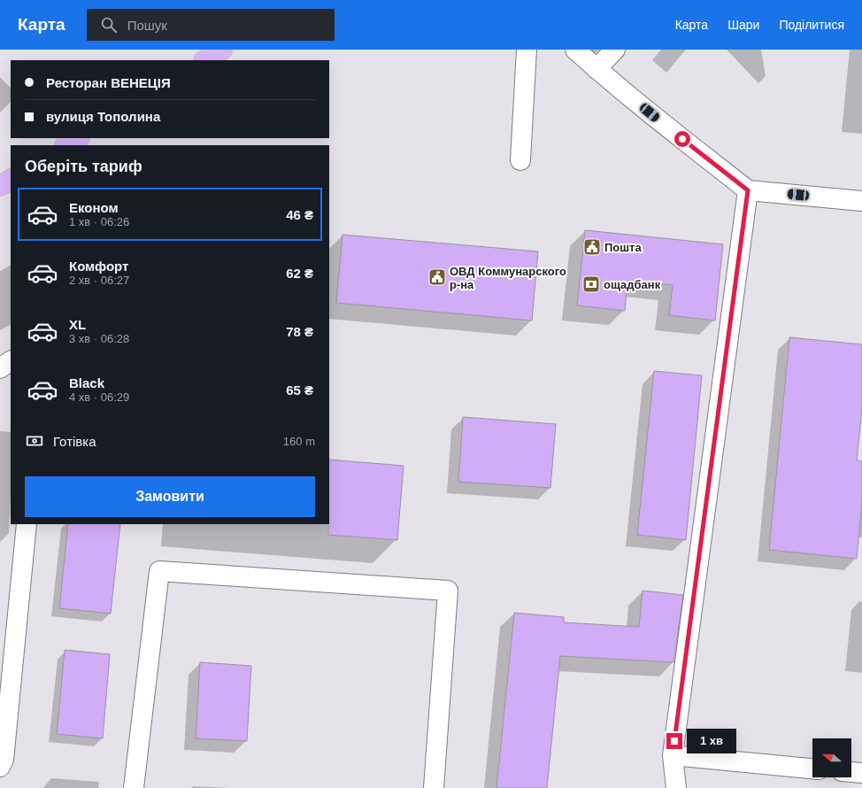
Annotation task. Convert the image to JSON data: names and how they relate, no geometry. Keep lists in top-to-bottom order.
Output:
{
  "places": {
    "public building": ["Пошта", "ОВД Коммунарского р-на"],
    "bank": ["ощадбанк"]
  },
  "north": "left",
  "page": {
    "header": "Карта",
    "search": "Пошук",
    "nav": ["Карта", "Шари", "Поділитися"],
    "banner": ["Ресторан ВЕНЕЦІЯ", "вулиця Тополина"],
    "heading": "Оберіть тариф",
    "list": [
      {
        "name": "Економ",
        "note": "1 хв · 06:26",
        "value": "46 ₴"
      },
      {
        "name": "Комфорт",
        "note": "2 хв · 06:27",
        "value": "62 ₴"
      },
      {
        "name": "XL",
        "note": "3 хв · 06:28",
        "value": "78 ₴"
      },
      {
        "name": "Black",
        "note": "4 хв · 06:29",
        "value": "65 ₴"
      }
    ],
    "pay": ["Готівка", "160 m"],
    "buttons": "Замовити",
    "bubble": "1 хв"
  }
}
